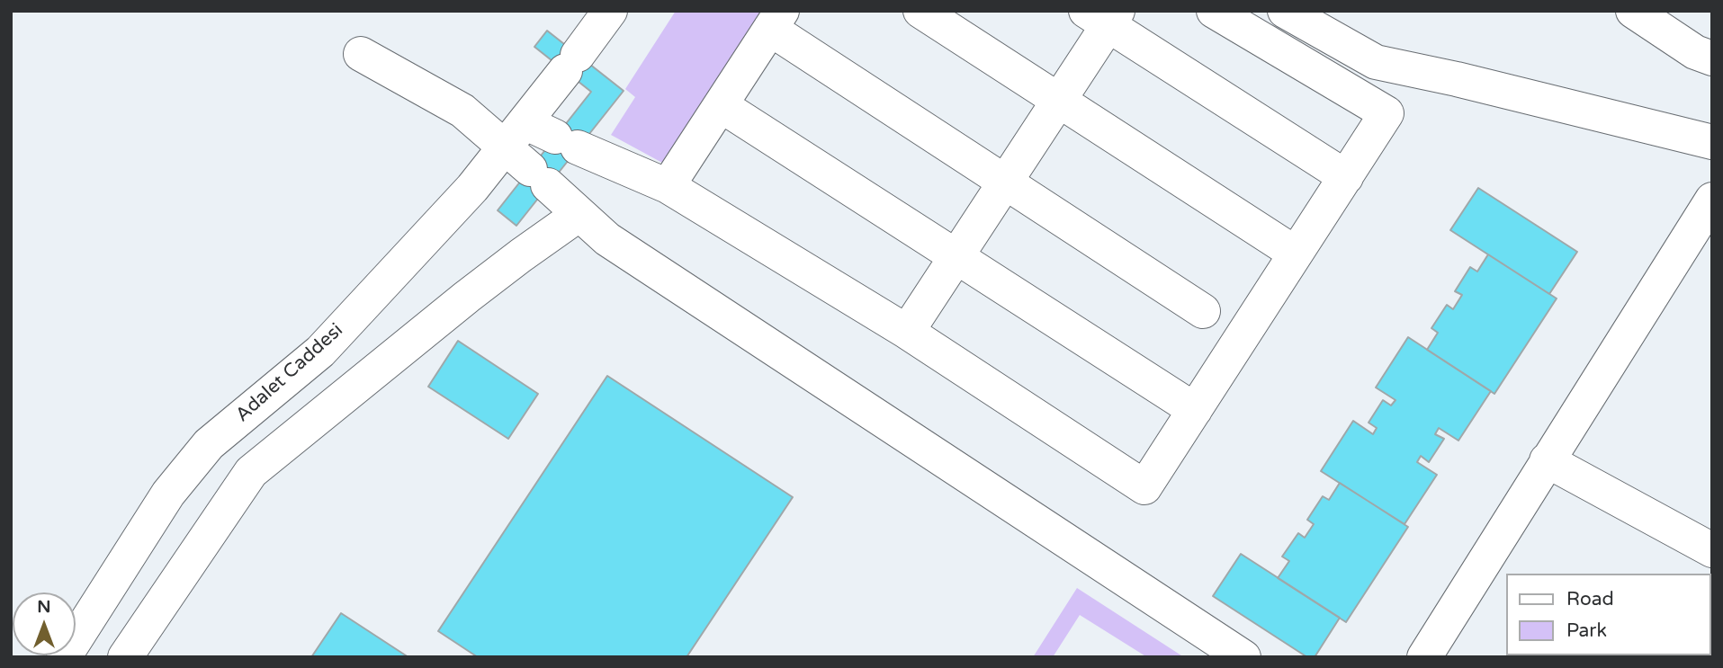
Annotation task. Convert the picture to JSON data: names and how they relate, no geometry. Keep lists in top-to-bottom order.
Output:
{
  "streets": {
    "street": ["Adalet Caddesi"]
  },
  "legend": ["Road", "Park"],
  "north": "top"
}
